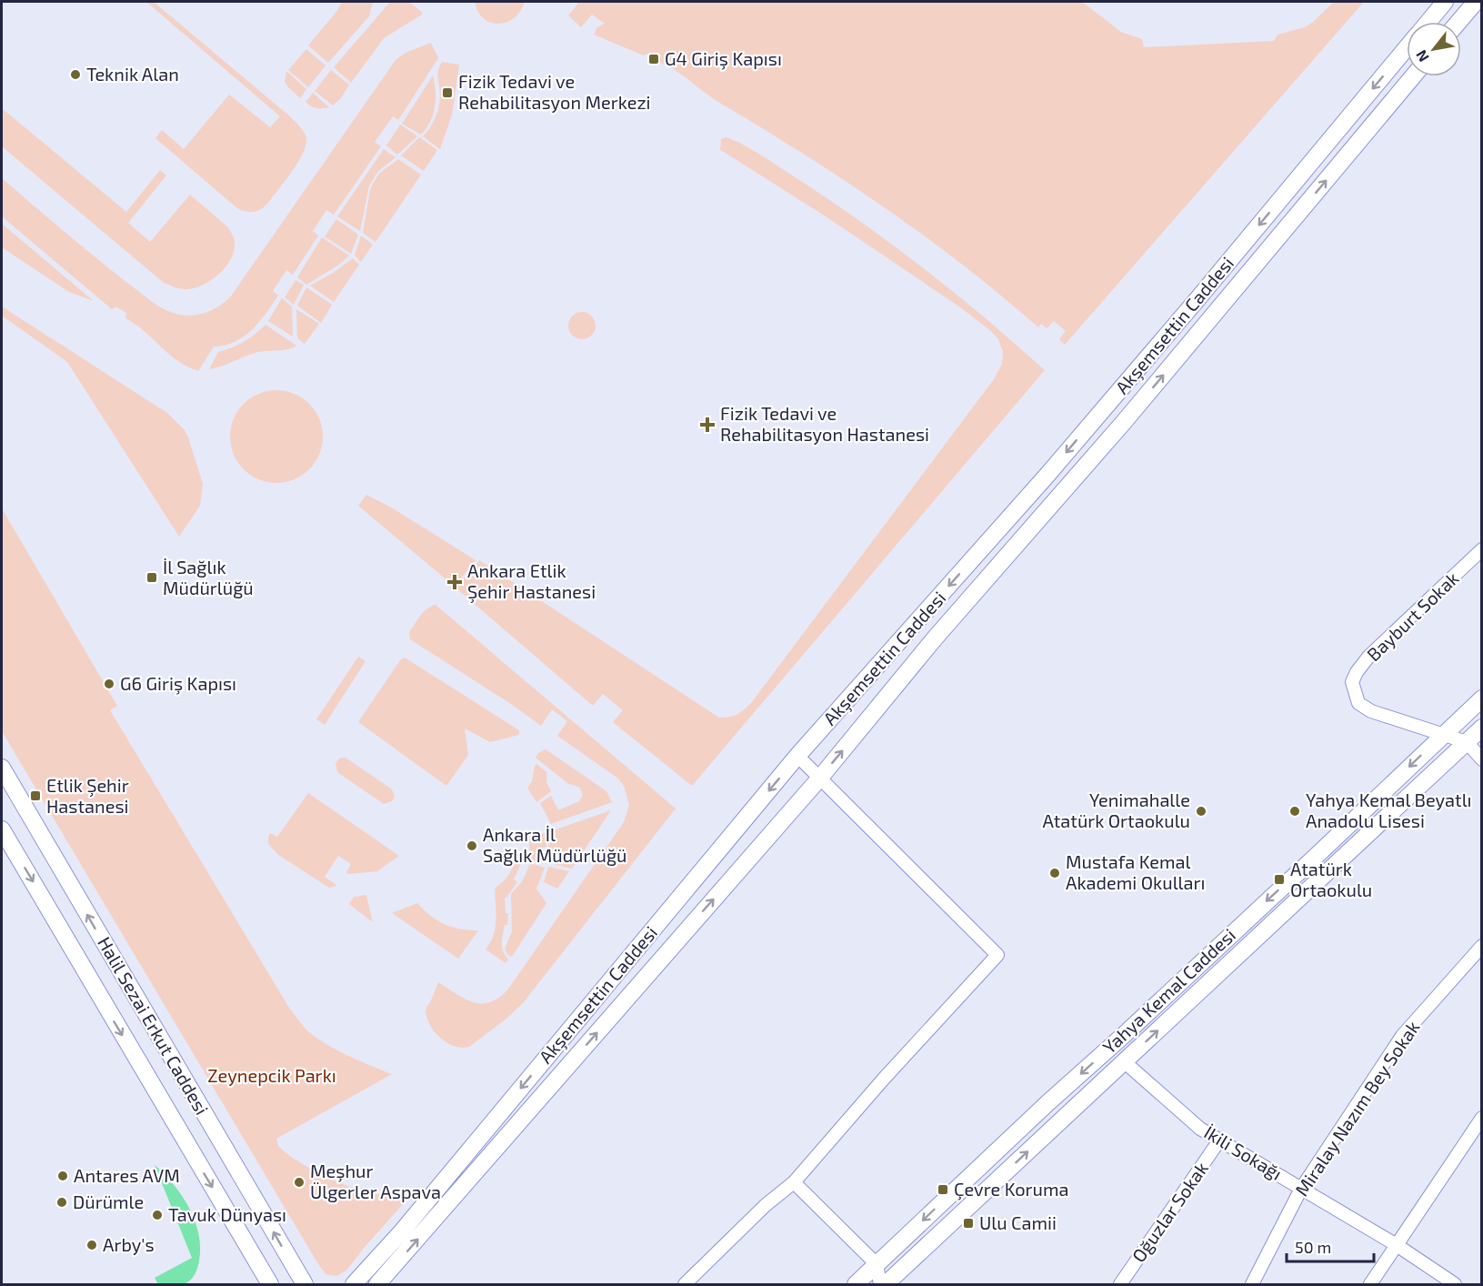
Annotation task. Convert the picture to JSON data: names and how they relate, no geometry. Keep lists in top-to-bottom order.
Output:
{
  "streets": {
    "main road": ["Akşemsettin Caddesi", "Yahya Kemal Caddesi", "Halil Sezai Erkut Caddesi"],
    "street": [
      "Bayburt Sokak",
      "Miralay Nazım Bey Sokak",
      "İkili Sokağı",
      "Oğuzlar Sokak"
    ]
  },
  "crossings": [
    ["Bayburt Sokak", "Yahya Kemal Caddesi"],
    ["Yahya Kemal Caddesi", "İkili Sokağı"],
    ["Miralay Nazım Bey Sokak", "İkili Sokağı"],
    ["İkili Sokağı", "Oğuzlar Sokak"]
  ],
  "parks": ["Zeynepcik Parkı"],
  "places": {
    "transit": [
      "G4 Giriş Kapısı",
      "Fizik Tedavi ve Rehabilitasyon Merkezi",
      "İl Sağlık Müdürlüğü",
      "Etlik Şehir Hastanesi",
      "Atatürk Ortaokulu",
      "Çevre Koruma",
      "Ulu Camii"
    ],
    "other": [
      "Teknik Alan",
      "G6 Giriş Kapısı",
      "Yenimahalle Atatürk Ortaokulu",
      "Yahya Kemal Beyatlı Anadolu Lisesi",
      "Ankara İl Sağlık Müdürlüğü",
      "Mustafa Kemal Akademi Okulları",
      "Antares AVM",
      "Meşhur Ülgerler Aspava",
      "Dürümle",
      "Tavuk Dünyası",
      "Arby's"
    ],
    "health": ["Fizik Tedavi ve Rehabilitasyon Hastanesi", "Ankara Etlik Şehir Hastanesi"]
  },
  "scale_bar": "50 m",
  "north": "bottom left"
}
